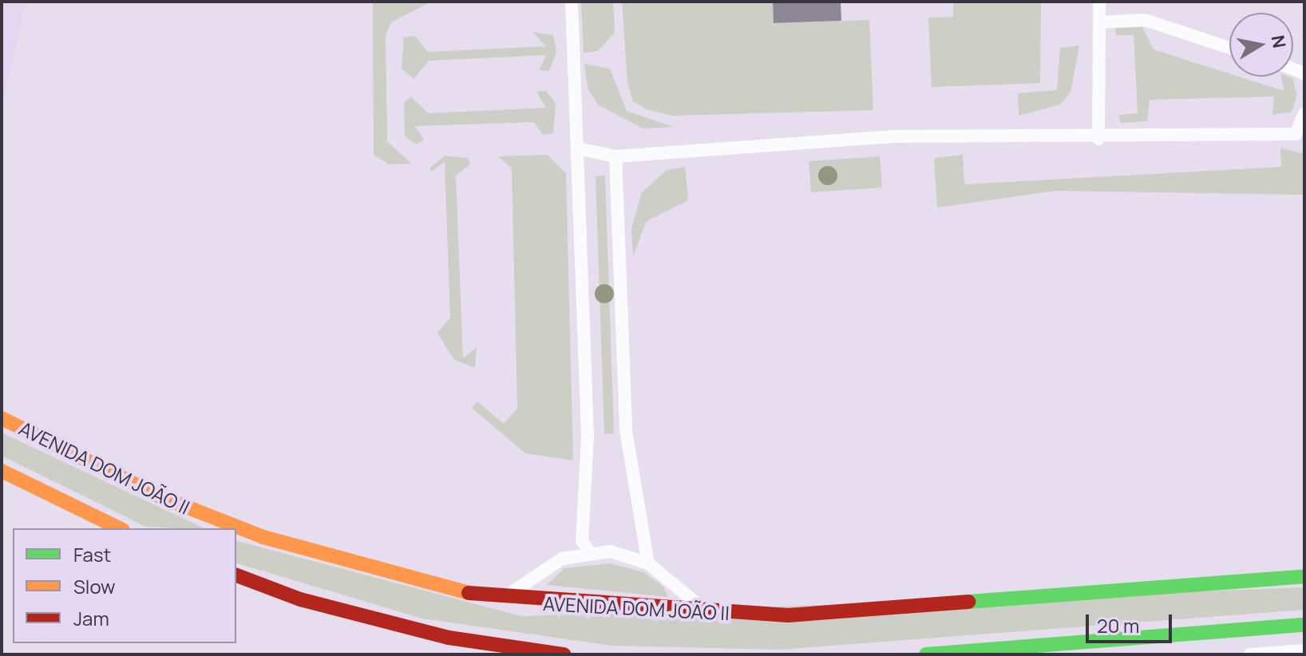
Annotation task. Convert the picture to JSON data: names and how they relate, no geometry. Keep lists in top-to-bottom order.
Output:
{
  "streets": {
    "main road": ["AVENIDA DOM JOÃO II"]
  },
  "legend": ["Fast", "Slow", "Jam"],
  "scale_bar": "20 m",
  "north": "right"
}
